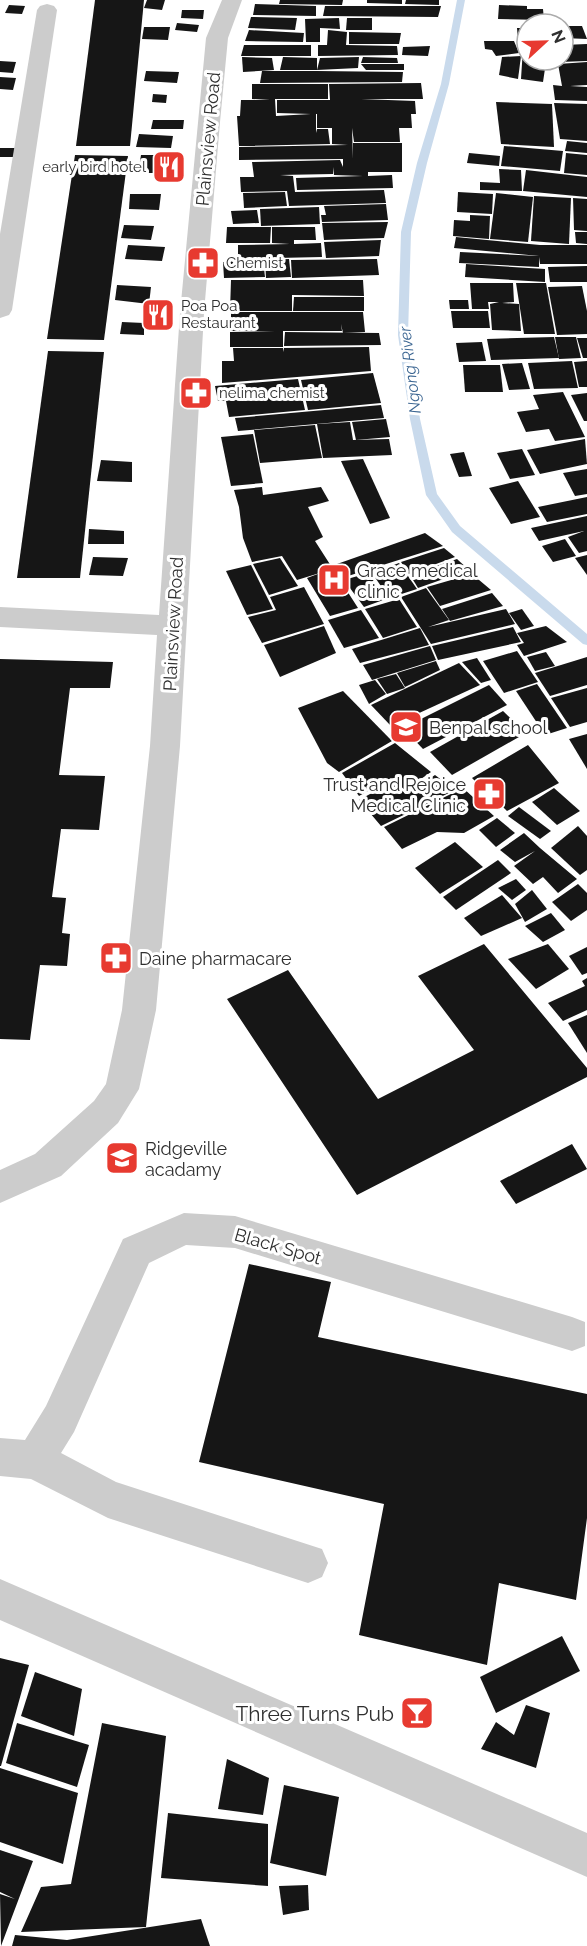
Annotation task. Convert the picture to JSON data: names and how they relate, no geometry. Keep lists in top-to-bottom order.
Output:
{
  "streets": {
    "street": ["Plainsview Road", "Black Spot"]
  },
  "water": ["Ngong River"],
  "places": {
    "restaurant": ["early bird hotel", "Poa Poa Restaurant"],
    "pharmacy": [
      "Chemist",
      "nelima chemist",
      "Trust and Rejoice Medical Clinic",
      "Daine pharmacare"
    ],
    "hospital": ["Grace medical clinic"],
    "school or university": ["Benpal school", "Ridgeville acadamy"],
    "bar": ["Three Turns Pub"]
  },
  "north": "right"
}
